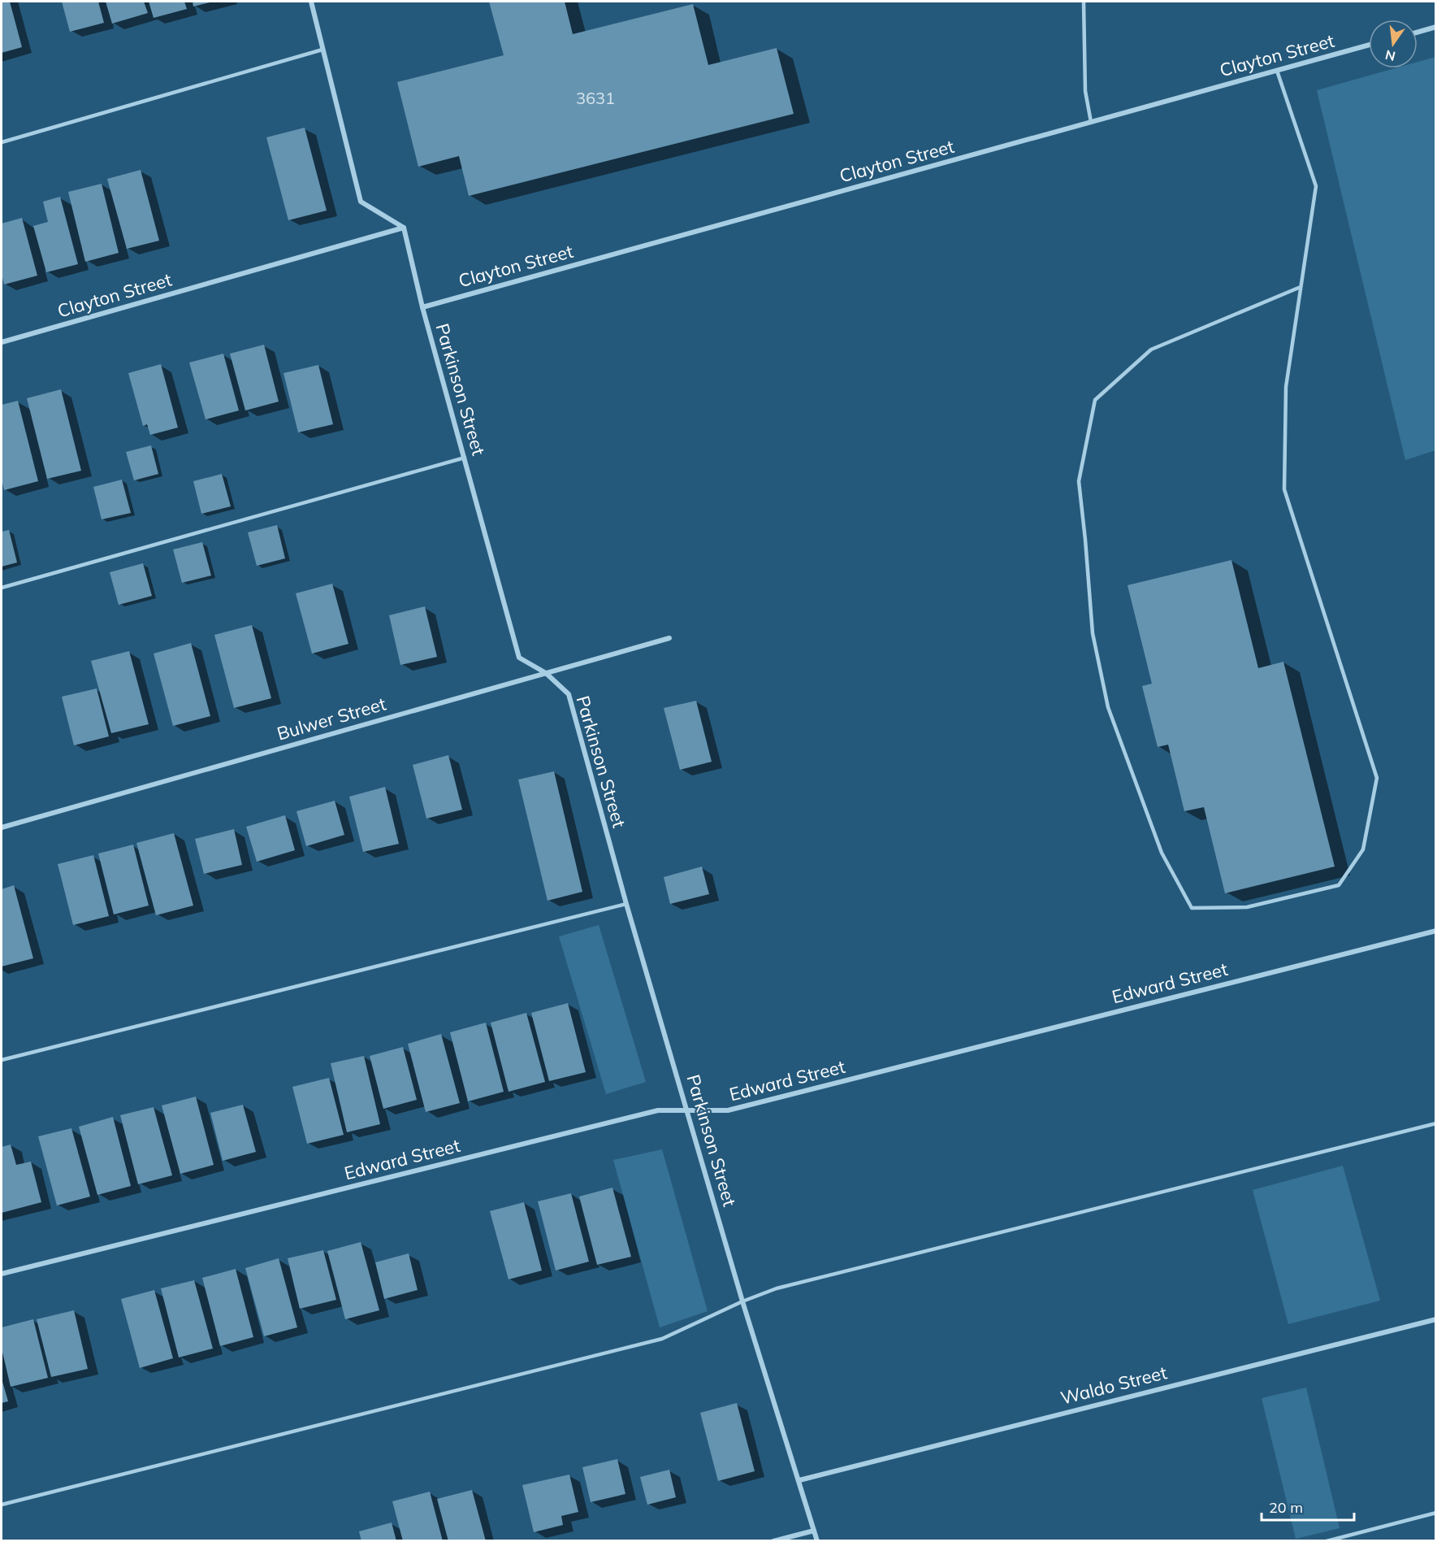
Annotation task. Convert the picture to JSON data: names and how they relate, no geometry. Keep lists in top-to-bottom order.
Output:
{
  "streets": {
    "street": [
      "Clayton Street",
      "Parkinson Street",
      "Bulwer Street",
      "Edward Street",
      "Waldo Street"
    ]
  },
  "crossings": [
    ["Clayton Street", "Parkinson Street"],
    ["Parkinson Street", "Bulwer Street"],
    ["Parkinson Street", "Edward Street"],
    ["Parkinson Street", "Waldo Street"]
  ],
  "house_numbers": ["3631"],
  "scale_bar": "20 m",
  "north": "bottom"
}
